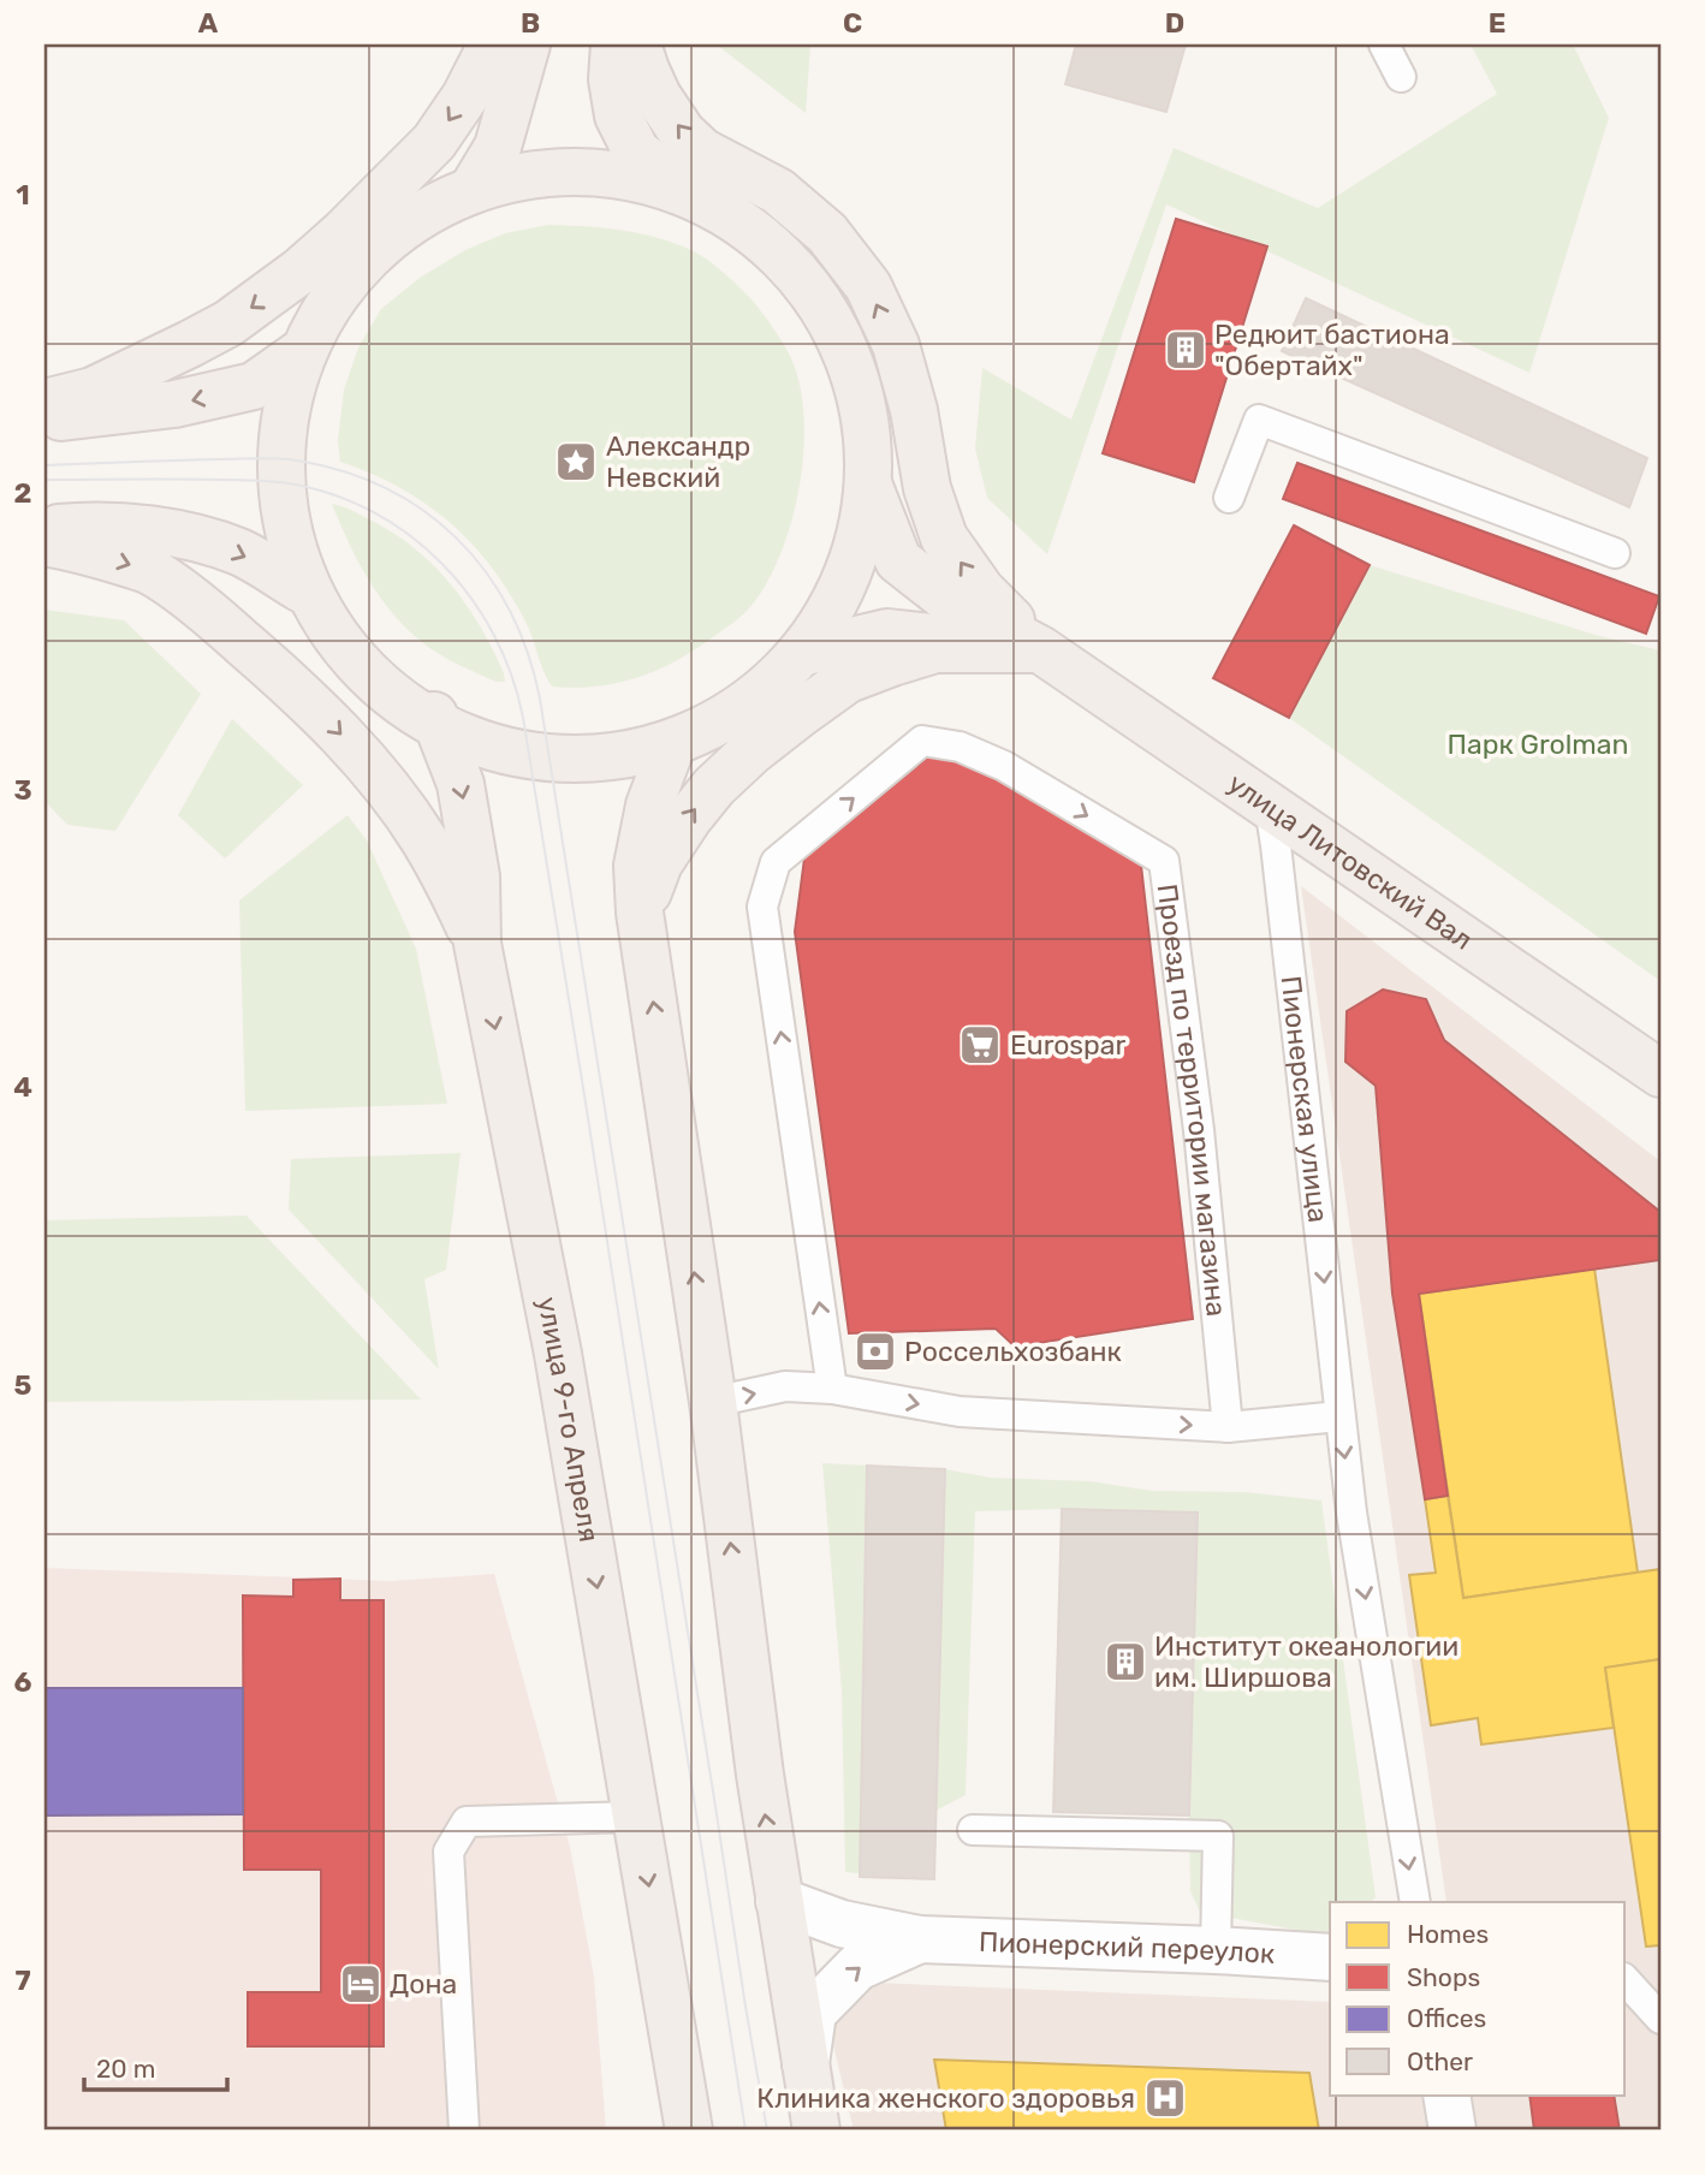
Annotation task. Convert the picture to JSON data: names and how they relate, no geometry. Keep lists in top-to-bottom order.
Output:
{
  "streets": {
    "main road": ["улица Литовский Вал", "улица 9-го Апреля"],
    "street": ["Пионерский переулок"],
    "lane": ["Пионерская улица", "Проезд по территории магазина"]
  },
  "crossings": [
    ["улица Литовский Вал", "Пионерская улица"]
  ],
  "one_way": ["Пионерская улица"],
  "parks": ["Парк Grolman"],
  "places": {
    "building": ["Редюит бастиона \"Обертайх\"", "Институт океанологии им. Ширшова"],
    "place": ["Александр Невский"],
    "supermarket": ["Eurospar"],
    "bank": ["Россельхозбанк"],
    "hotel": ["Дона"],
    "hospital": ["Клиника женского здоровья"]
  },
  "legend": [
    "Homes",
    "Shops",
    "Offices",
    "Other"
  ],
  "scale_bar": "20 m",
  "grid": {
    "columns": [
      "A",
      "B",
      "C",
      "D",
      "E"
    ],
    "rows": [
      "1",
      "2",
      "3",
      "4",
      "5",
      "6",
      "7"
    ]
  }
}
